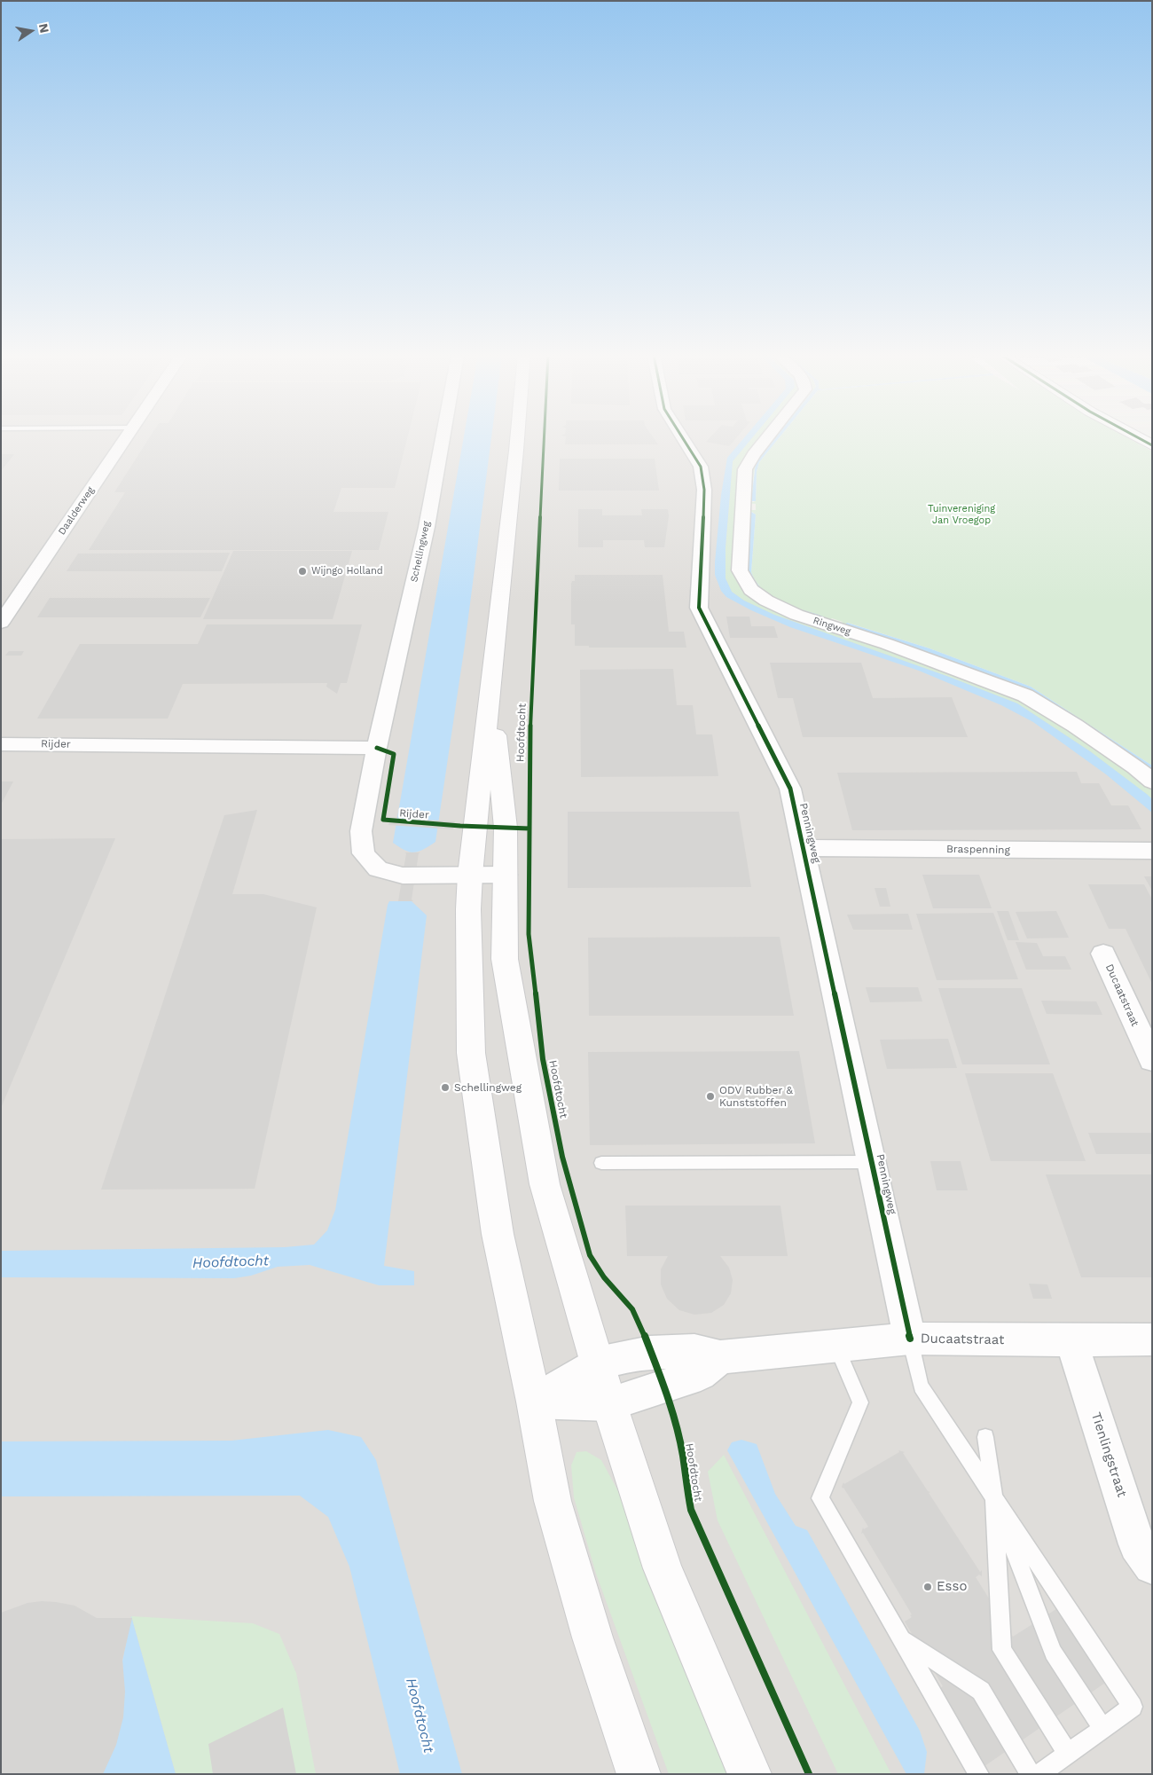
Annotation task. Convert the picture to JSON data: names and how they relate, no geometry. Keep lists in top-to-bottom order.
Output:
{
  "streets": {
    "main road": ["Hoofdtocht"],
    "street": [
      "Daalderweg",
      "Schellingweg",
      "Ringweg",
      "Rijder",
      "Penningweg",
      "Braspenning",
      "Ducaatstraat",
      "Tienlingstraat"
    ]
  },
  "crossings": [
    ["Schellingweg", "Rijder"],
    ["Hoofdtocht", "Ducaatstraat"],
    ["Penningweg", "Braspenning"],
    ["Penningweg", "Ducaatstraat"],
    ["Ducaatstraat", "Tienlingstraat"]
  ],
  "water": ["Hoofdtocht"],
  "parks": ["Tuinvereniging Jan Vroegop"],
  "places": [
    "Wijngo Holland",
    "Schellingweg",
    "ODV Rubber & Kunststoffen",
    "Esso"
  ],
  "north": "right"
}
